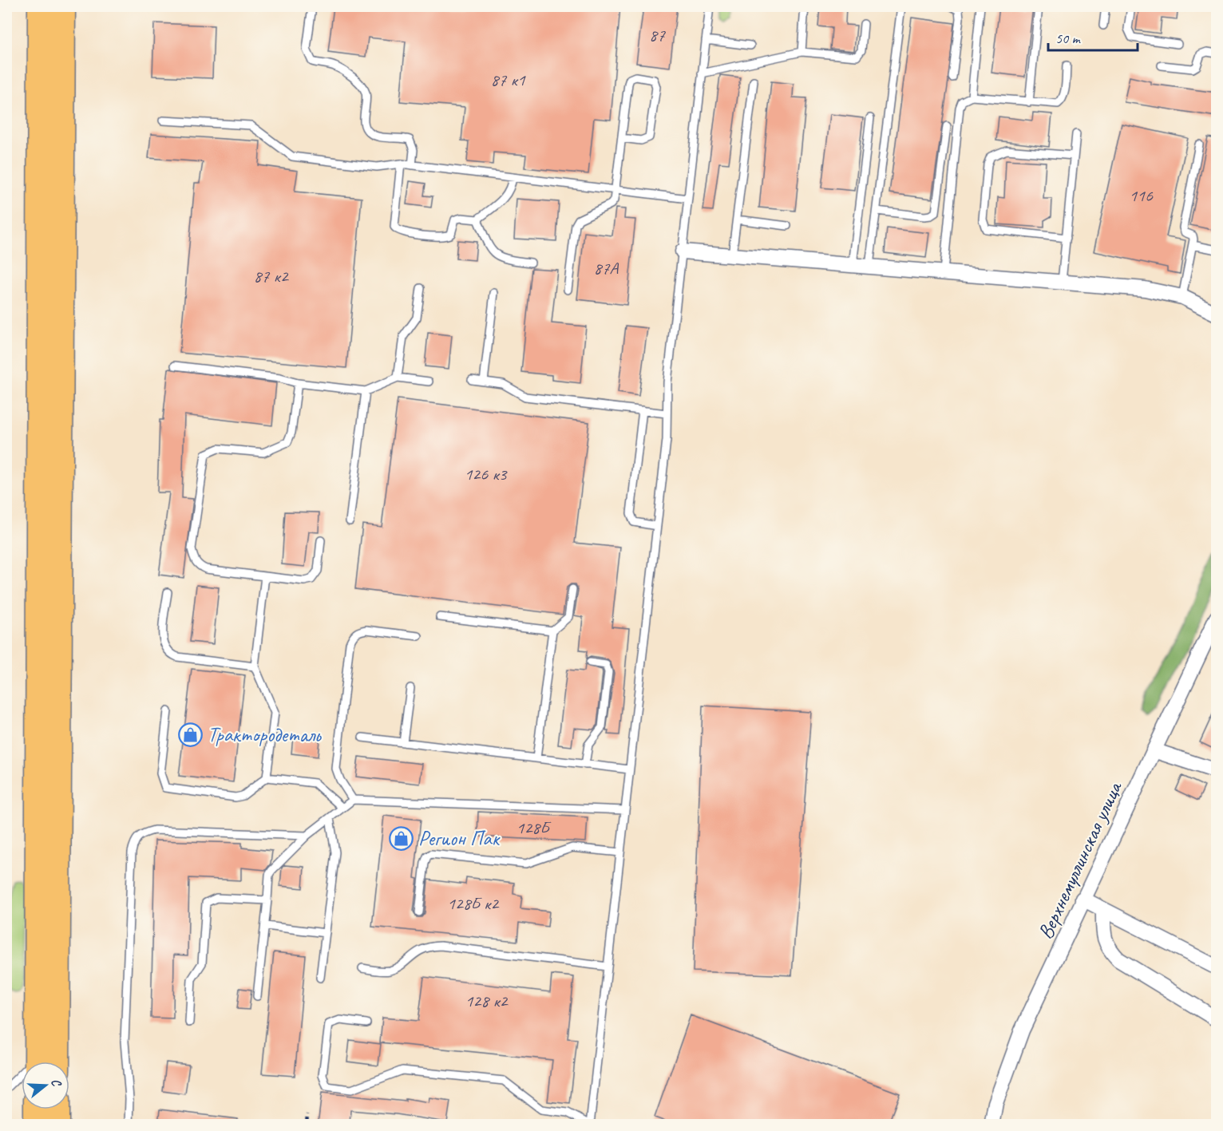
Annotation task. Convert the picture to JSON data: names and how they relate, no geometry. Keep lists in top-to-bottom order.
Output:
{
  "streets": {
    "street": ["Верхнемуллинская улица"]
  },
  "places": {
    "shop": ["Трактородеталь", "Регион Пак"]
  },
  "house_numbers": [
    "87",
    "87 к1",
    "116",
    "87А",
    "87 к2",
    "126 к3",
    "128Б",
    "128Б к2",
    "128 к2"
  ],
  "scale_bar": "50 m",
  "north": "right"
}
